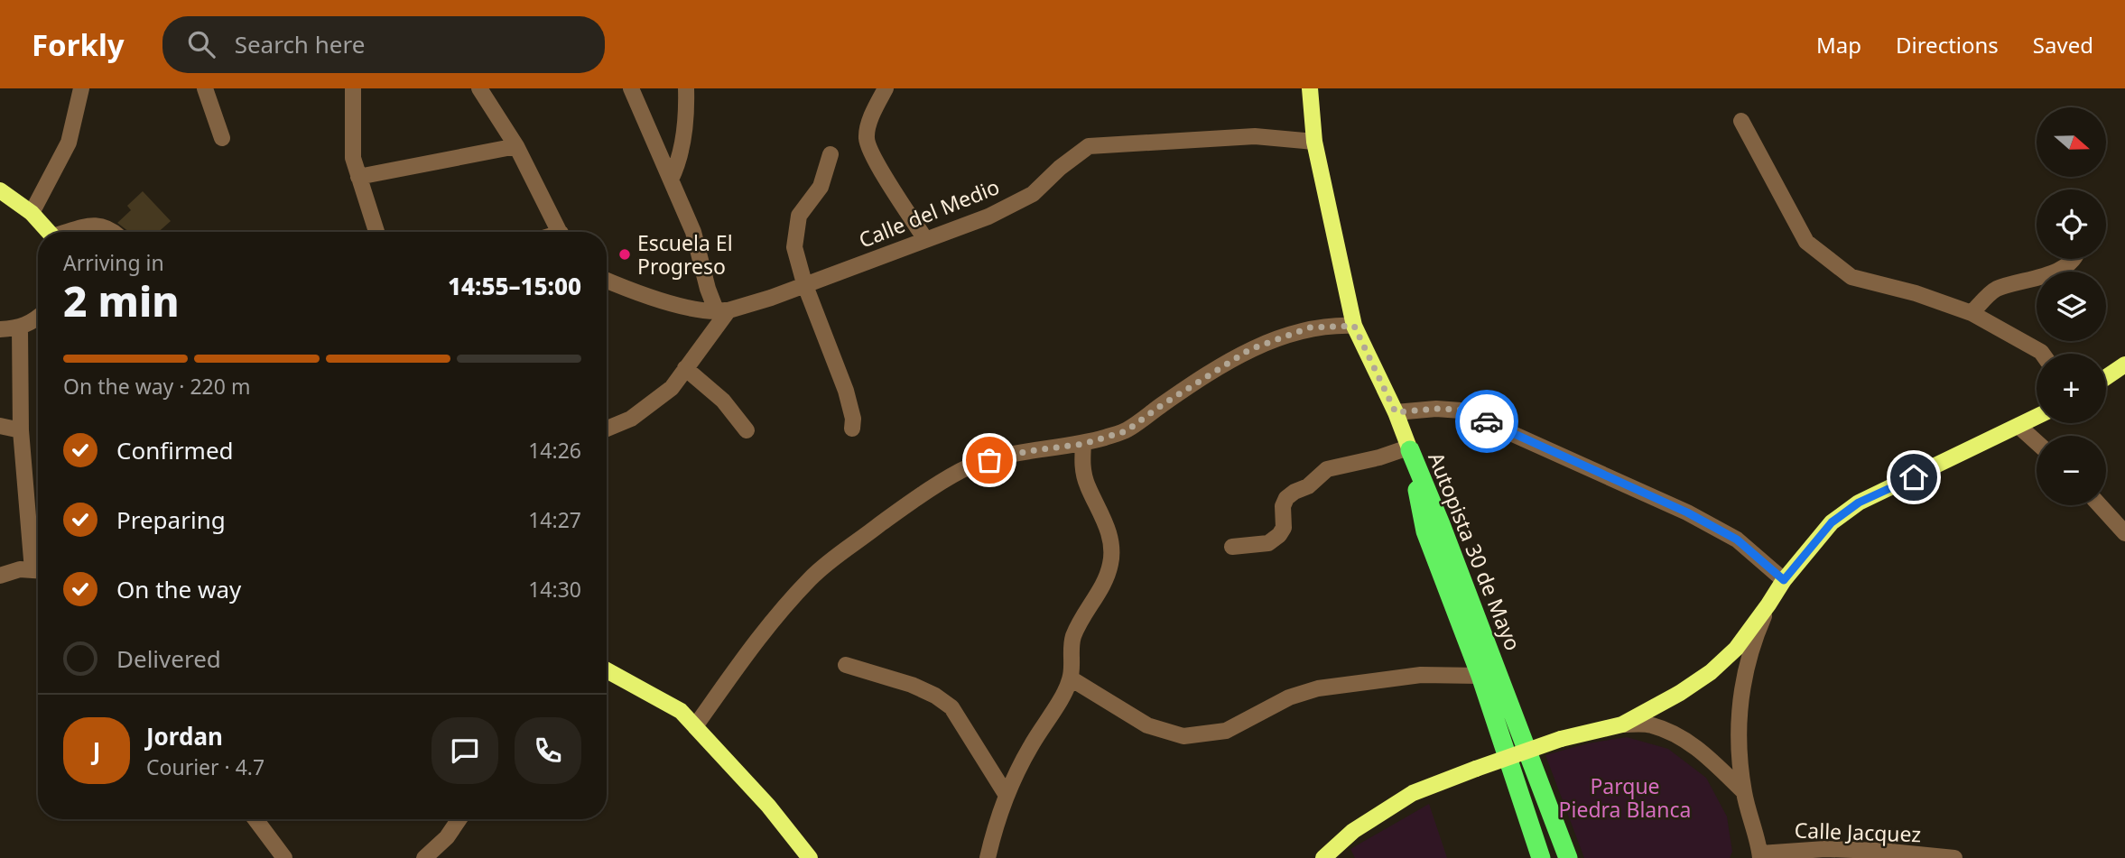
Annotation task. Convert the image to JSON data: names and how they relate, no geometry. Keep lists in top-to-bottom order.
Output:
{
  "streets": {
    "highway": ["Autopista 30 de Mayo"],
    "street": ["Calle del Medio", "Calle Jacquez"]
  },
  "parks": ["Parque Piedra Blanca"],
  "places": ["Escuela El Progreso"],
  "north": "right",
  "page": {
    "header": "Forkly",
    "search": "Search here",
    "nav": ["Map", "Directions", "Saved"],
    "map_buttons": ["+", "−"],
    "heading": ["2 min", "Arriving in", "14:55–15:00"],
    "panel": ["Jordan", "Courier · 4.7"],
    "bar": "On the way · 220 m",
    "list": [
      ["Confirmed", "14:26"],
      ["Preparing", "14:27"],
      ["On the way", "14:30"],
      "Delivered"
    ],
    "round": "J"
  }
}
